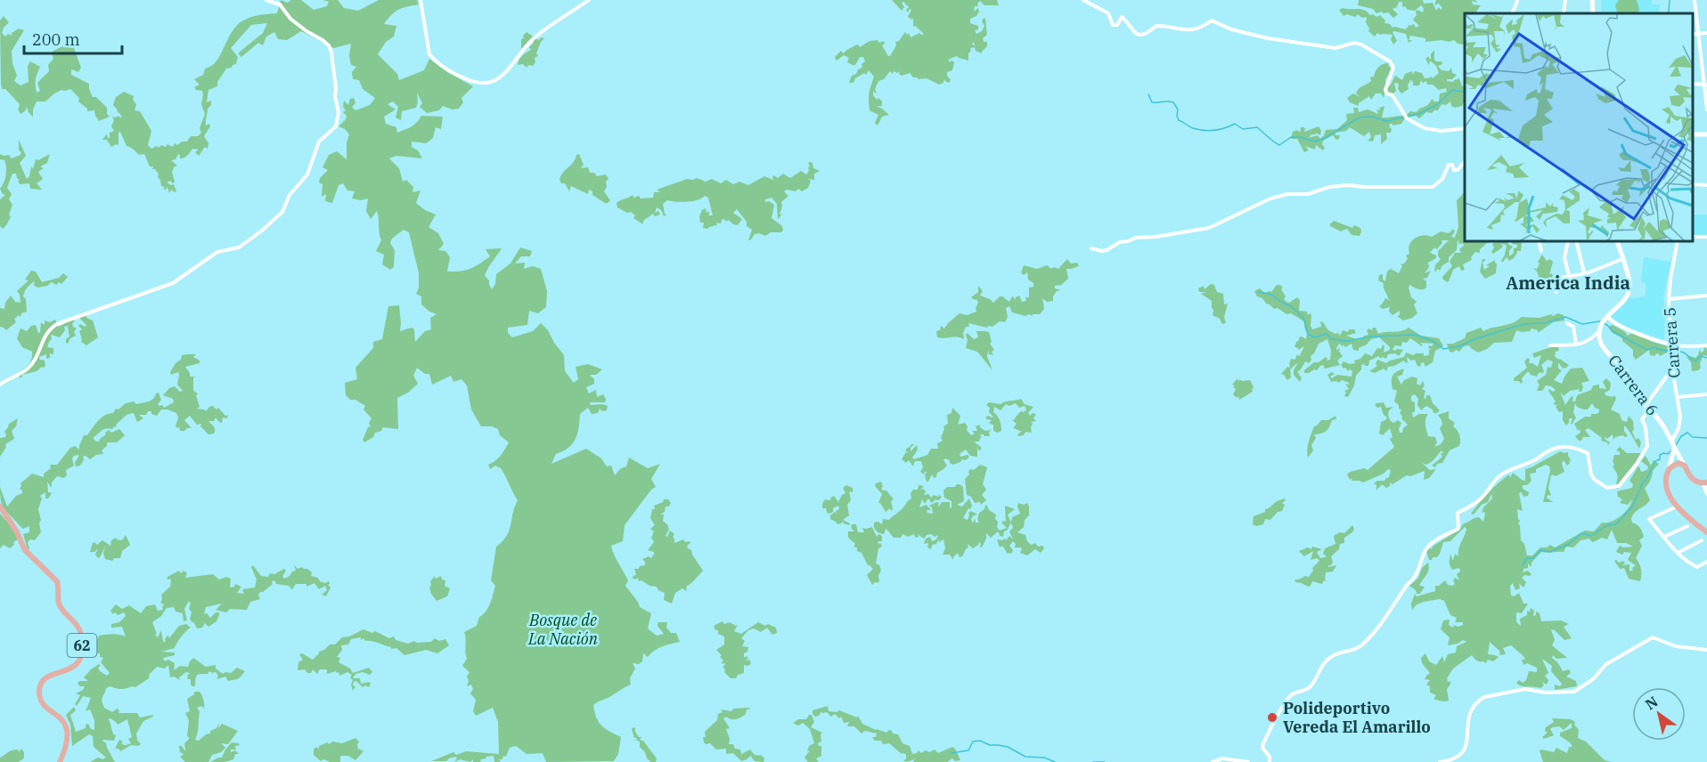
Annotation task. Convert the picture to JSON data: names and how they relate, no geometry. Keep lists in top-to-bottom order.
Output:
{
  "streets": {
    "main road": ["Carrera 6", "62"],
    "street": ["Carrera 5"]
  },
  "crossings": [
    ["Carrera 5", "Carrera 6"]
  ],
  "districts": ["America India"],
  "parks": ["Bosque de La Nación"],
  "places": ["Polideportivo Vereda El Amarillo"],
  "scale_bar": "200 m",
  "north": "top left"
}
